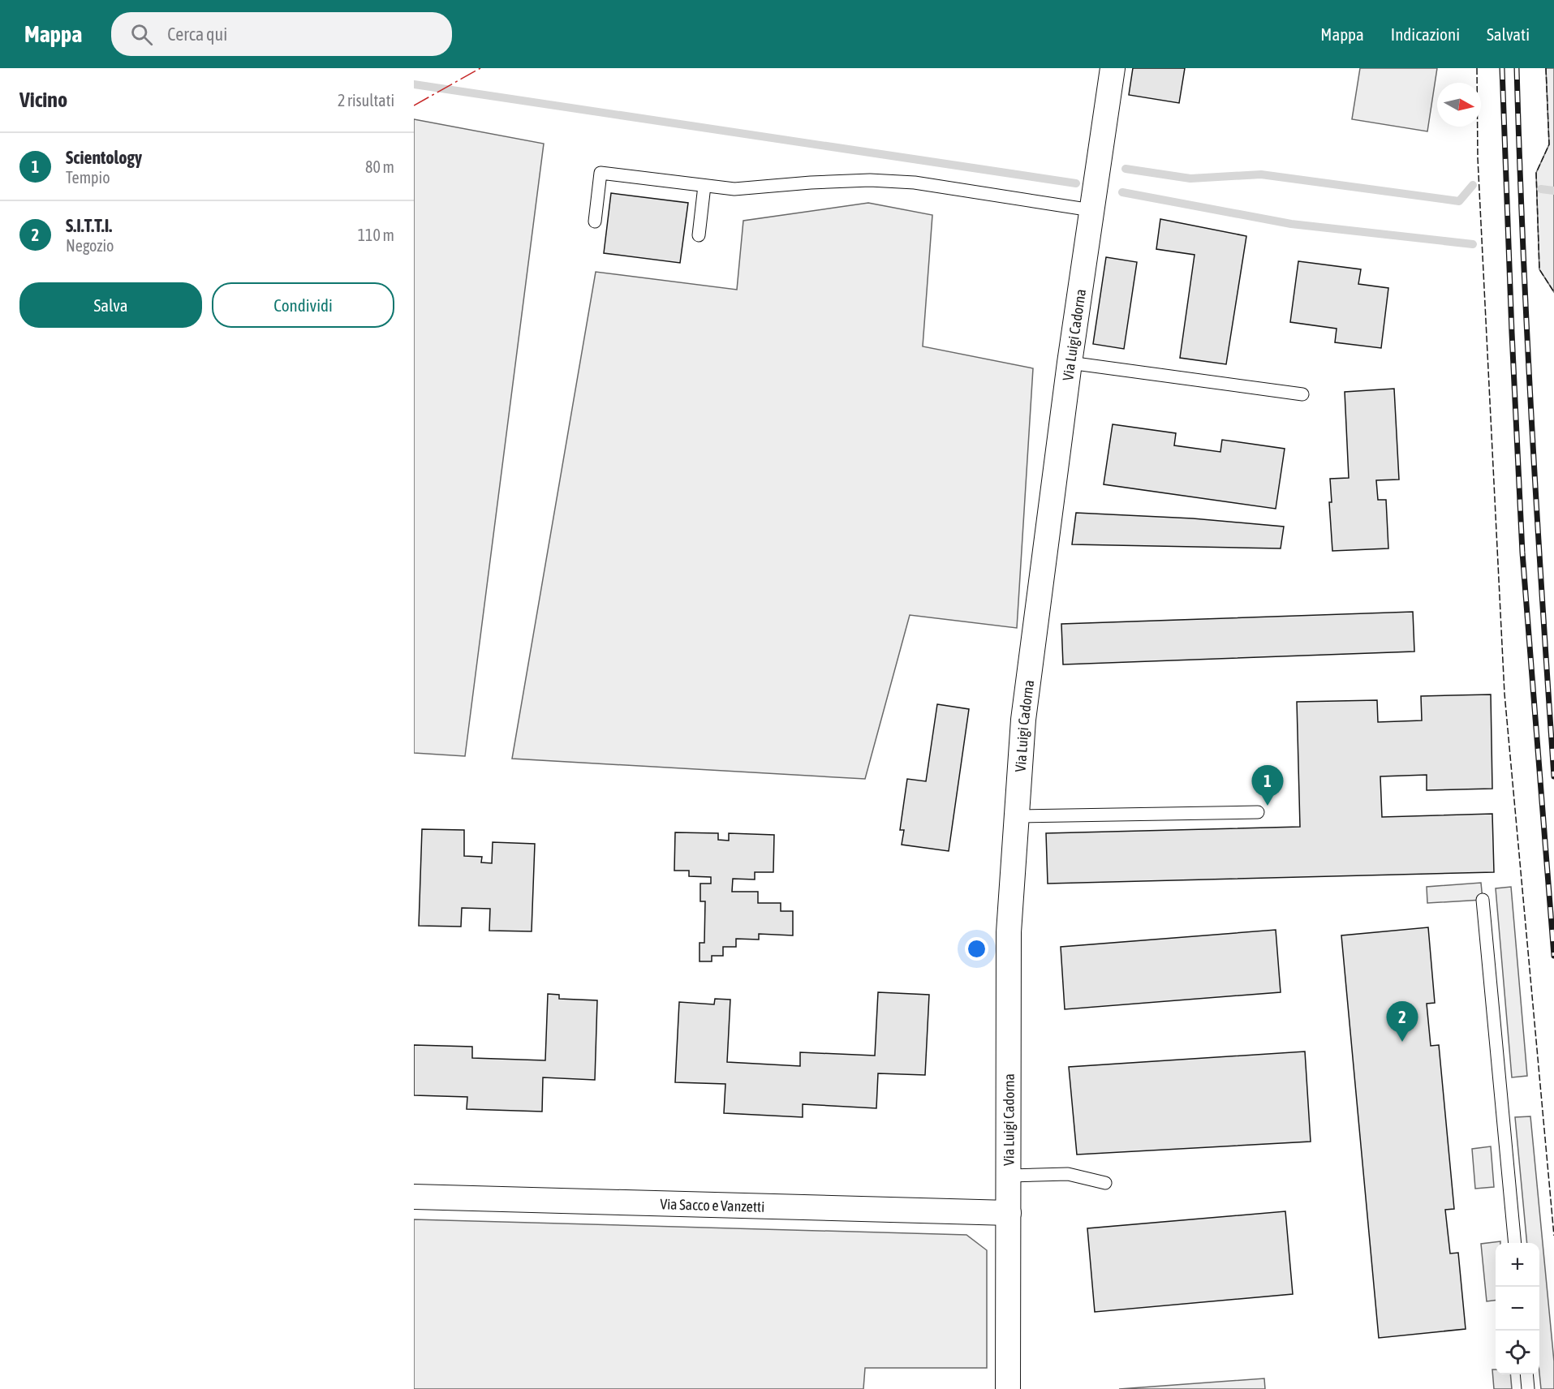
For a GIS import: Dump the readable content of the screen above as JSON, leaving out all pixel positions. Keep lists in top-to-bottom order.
{
  "streets": {
    "street": ["Via Luigi Cadorna", "Via Sacco e Vanzetti"]
  },
  "crossings": [
    ["Via Luigi Cadorna", "Via Sacco e Vanzetti"]
  ],
  "north": "right",
  "page": {
    "header": "Mappa",
    "search": "Cerca qui",
    "nav": ["Mappa", "Indicazioni", "Salvati"],
    "heading": ["Vicino", "2 risultati"],
    "list": [
      {
        "mark": "1",
        "name": "Scientology",
        "note": "Tempio",
        "value": "80 m"
      },
      {
        "mark": "2",
        "name": "S.I.T.T.I.",
        "note": "Negozio",
        "value": "110 m"
      }
    ],
    "buttons": ["Salva", "Condividi"],
    "pins": ["1", "2"],
    "map_buttons": ["+", "−"]
  }
}
